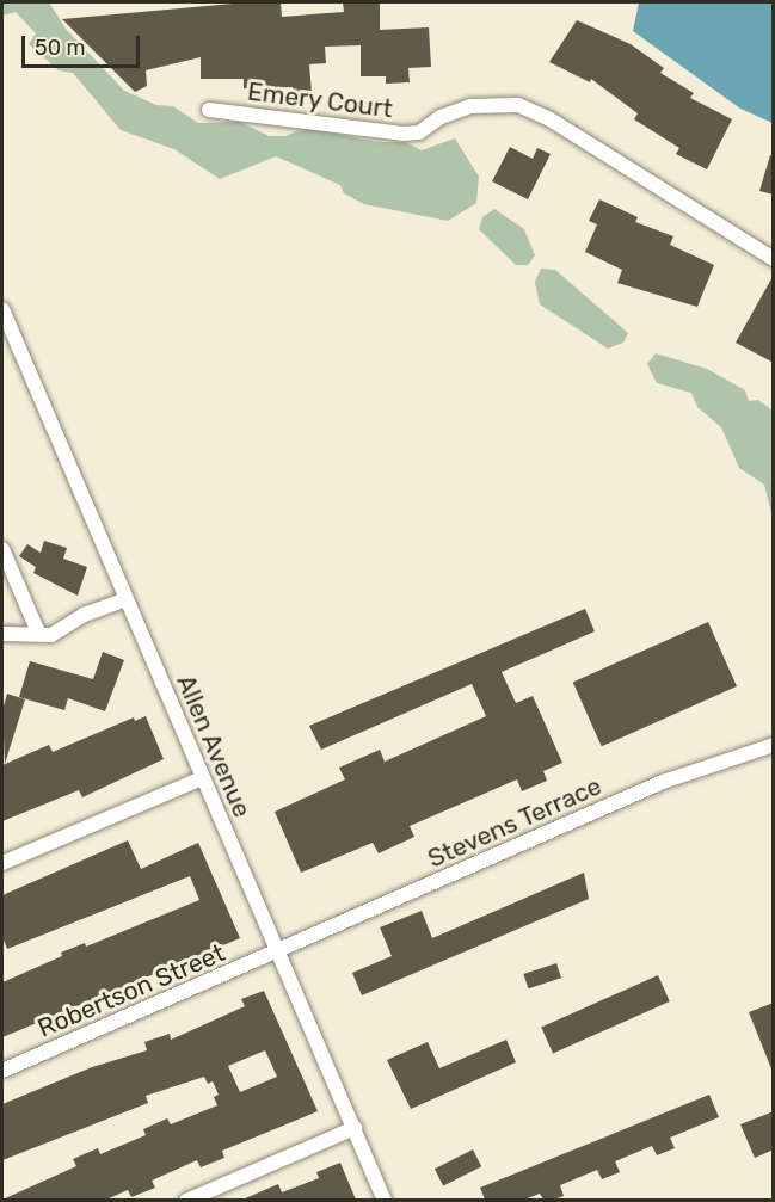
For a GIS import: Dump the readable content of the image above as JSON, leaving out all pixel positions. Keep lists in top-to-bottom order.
{
  "streets": {
    "street": [
      "Emery Court",
      "Allen Avenue",
      "Stevens Terrace",
      "Robertson Street"
    ]
  },
  "crossings": [
    ["Allen Avenue", "Stevens Terrace"],
    ["Allen Avenue", "Robertson Street"],
    ["Stevens Terrace", "Robertson Street"]
  ],
  "scale_bar": "50 m"
}
